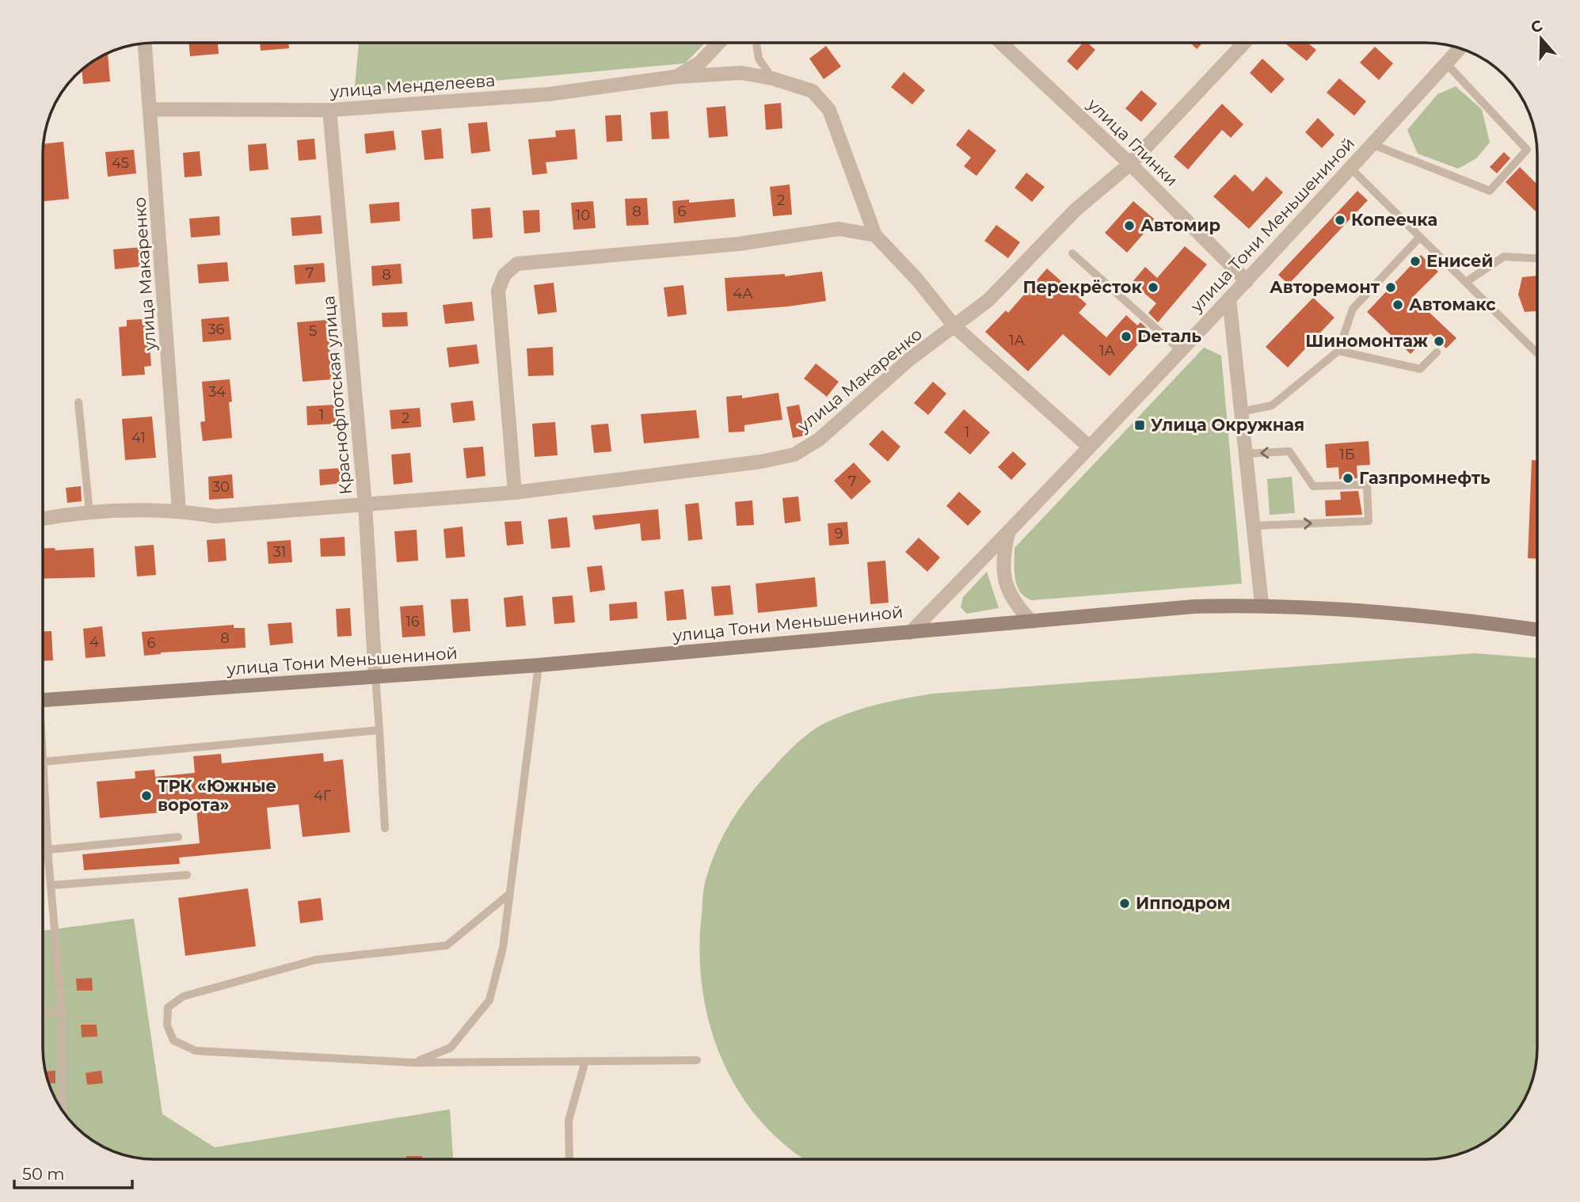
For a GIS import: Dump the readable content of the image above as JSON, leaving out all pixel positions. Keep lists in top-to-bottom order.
{
  "streets": {
    "main road": ["улица Тони Меньшениной"],
    "street": [
      "улица Менделеева",
      "улица Глинки",
      "улица Макаренко",
      "Краснофлотская улица"
    ]
  },
  "crossings": [
    ["улица Менделеева", "улица Макаренко"],
    ["улица Менделеева", "Краснофлотская улица"],
    ["улица Глинки", "улица Тони Меньшениной"],
    ["улица Глинки", "улица Макаренко"],
    ["улица Тони Меньшениной", "Краснофлотская улица"],
    ["улица Макаренко", "Краснофлотская улица"]
  ],
  "places": {
    "other": [
      "Копеечка",
      "Автомир",
      "Енисей",
      "Перекрёсток",
      "Авторемонт",
      "Автомакс",
      "Dеталь",
      "Шиномонтаж",
      "Газпромнефть",
      "ТРК «Южные ворота»",
      "Ипподром"
    ],
    "transit": ["Улица Окружная"]
  },
  "house_numbers": [
    "45",
    "2",
    "8",
    "6",
    "10",
    "7",
    "8",
    "4А",
    "36",
    "5",
    "1А",
    "1А",
    "34",
    "1",
    "2",
    "1",
    "41",
    "1Б",
    "7",
    "30",
    "9",
    "31",
    "16",
    "8",
    "4",
    "6",
    "4Г"
  ],
  "scale_bar": "50 m",
  "north": "top"
}
